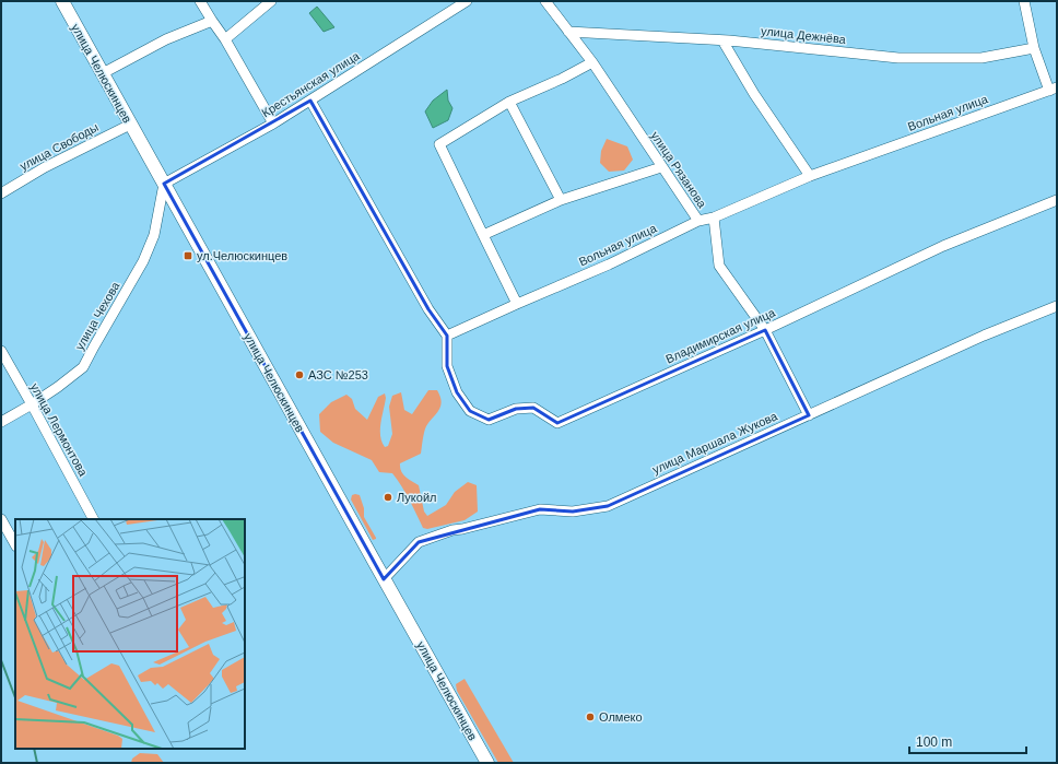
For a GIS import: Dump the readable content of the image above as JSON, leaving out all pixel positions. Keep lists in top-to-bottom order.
{
  "streets": {
    "main road": ["улица Челюскинцев"],
    "street": [
      "улица Дежнёва",
      "Крестьянская улица",
      "Вольная улица",
      "улица Свободы",
      "улица Рязанова",
      "улица Чехова",
      "Владимирская улица",
      "улица Лермонтова",
      "улица Маршала Жукова"
    ]
  },
  "crossings": [
    ["улица Дежнёва", "улица Рязанова"],
    ["улица Челюскинцев", "Крестьянская улица"],
    ["улица Челюскинцев", "улица Свободы"],
    ["улица Челюскинцев", "улица Чехова"],
    ["улица Челюскинцев", "улица Маршала Жукова"],
    ["Крестьянская улица", "улица Чехова"],
    ["Вольная улица", "улица Рязанова"],
    ["Вольная улица", "Владимирская улица"],
    ["улица Рязанова", "Владимирская улица"],
    ["улица Рязанова", "улица Маршала Жукова"],
    ["улица Чехова", "улица Лермонтова"]
  ],
  "places": {
    "transit": ["ул.Челюскинцев"],
    "other": ["АЗС №253", "Лукойл", "Олмеко"]
  },
  "scale_bar": "100 m"
}
